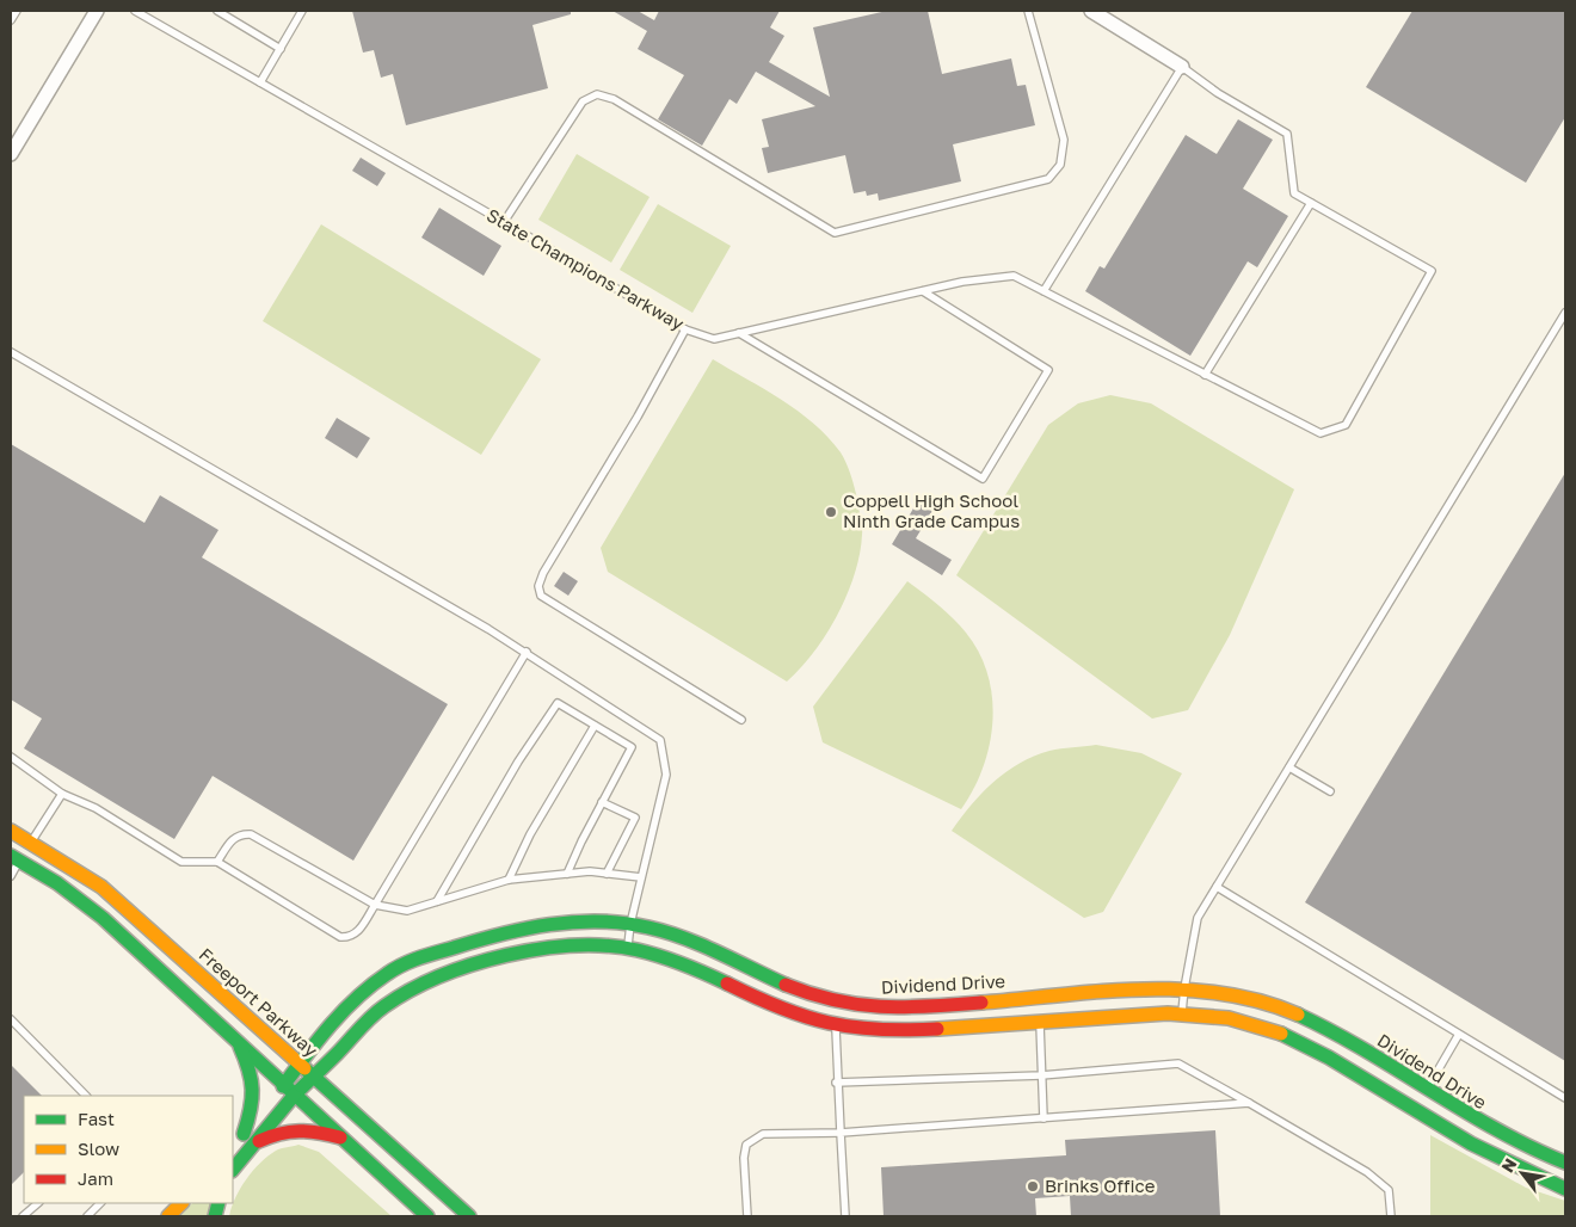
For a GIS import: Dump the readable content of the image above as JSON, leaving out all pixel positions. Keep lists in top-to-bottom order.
{
  "streets": {
    "main road": ["Dividend Drive", "Freeport Parkway"],
    "lane": ["State Champions Parkway"]
  },
  "crossings": [
    ["Dividend Drive", "Freeport Parkway"]
  ],
  "places": ["Coppell High School Ninth Grade Campus", "Brinks Office"],
  "legend": ["Fast", "Slow", "Jam"],
  "north": "top left"
}
